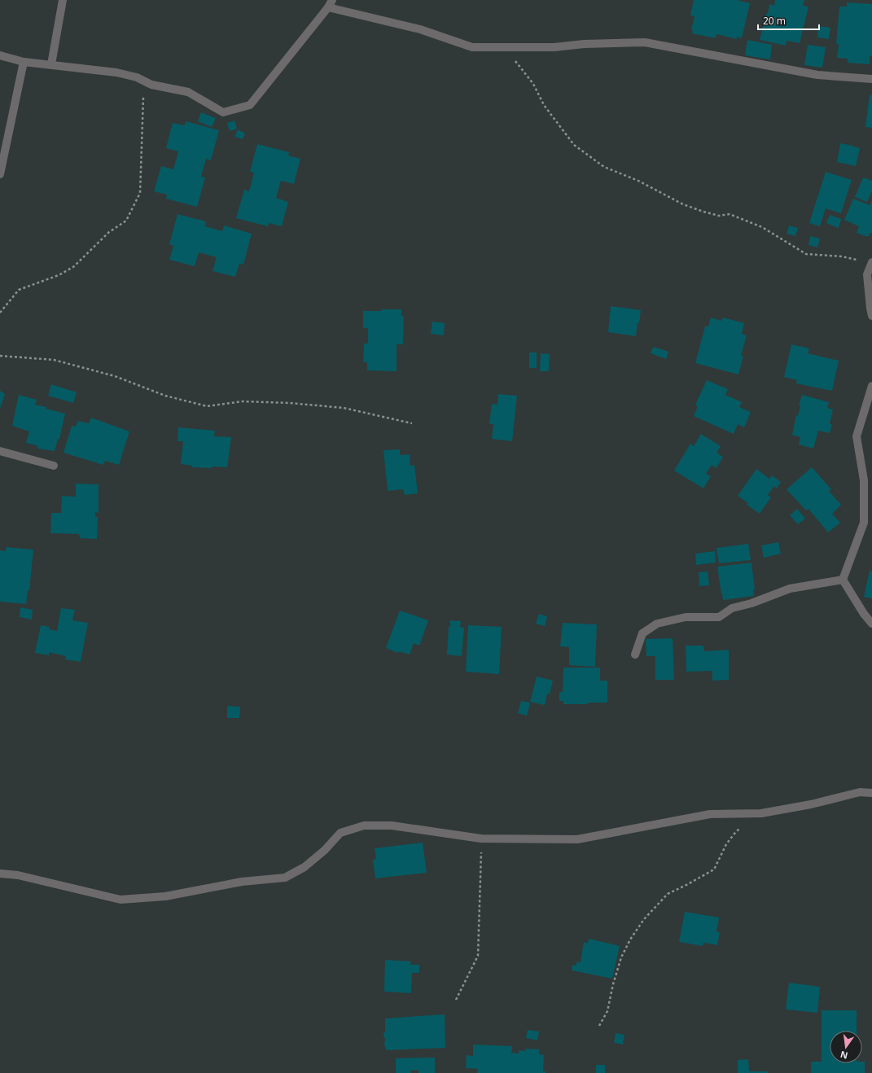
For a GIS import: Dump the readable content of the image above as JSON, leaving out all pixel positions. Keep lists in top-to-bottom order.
{
  "scale_bar": "20 m",
  "north": "bottom"
}
